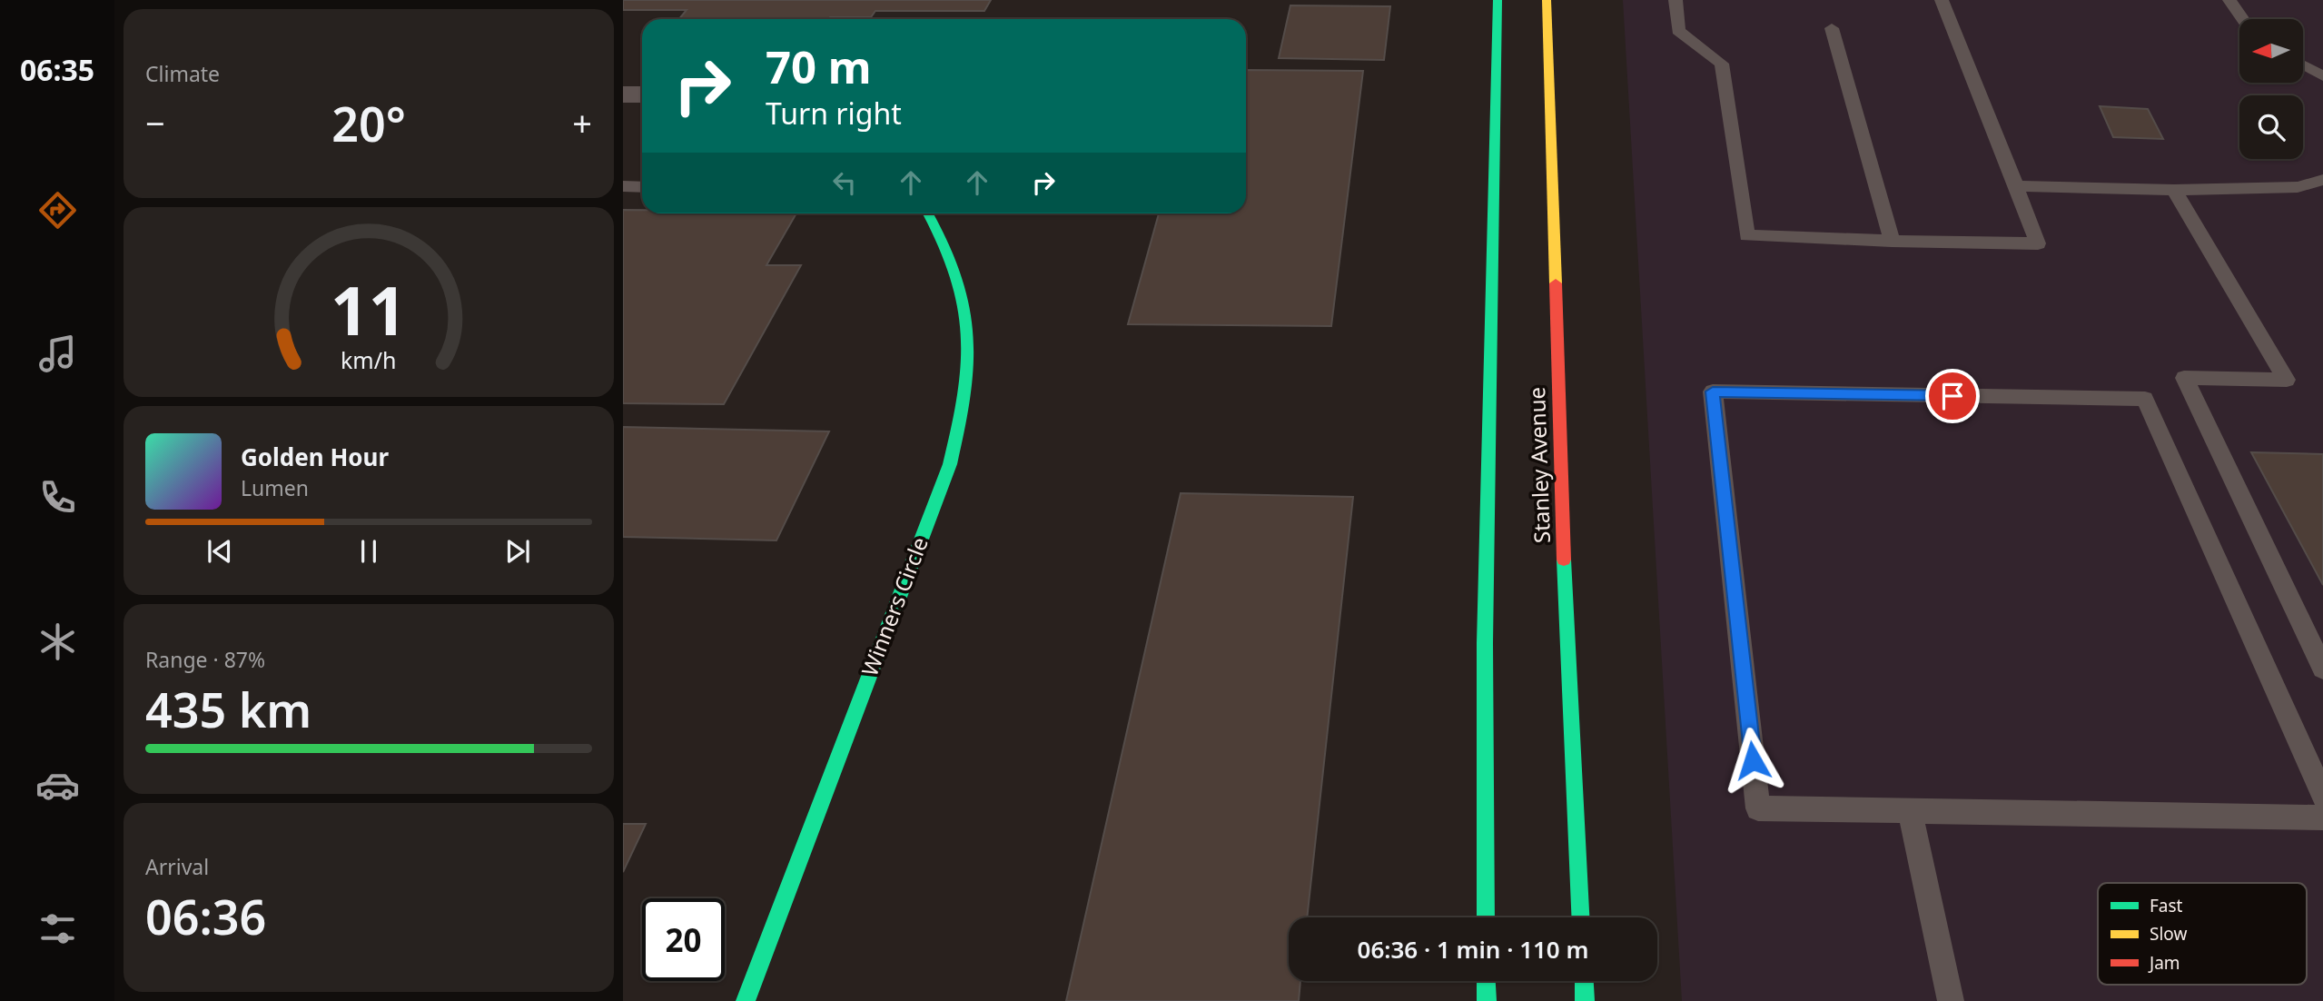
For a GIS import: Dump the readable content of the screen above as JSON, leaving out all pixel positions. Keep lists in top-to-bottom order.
{
  "streets": {
    "main road": ["Stanley Avenue", "Winners Circle"]
  },
  "legend": ["Fast", "Slow", "Jam"],
  "north": "left",
  "page": {
    "tabs": "06:35",
    "tile": [
      "Climate",
      ["Range · 87%", "435 km"],
      ["Arrival", "06:36"]
    ],
    "turn": ["70 m", "Turn right"],
    "heat": ["−", "20°", "+"],
    "song": ["Golden Hour", "Lumen"],
    "limit": "20",
    "trip": "06:36 · 1 min · 110 m",
    "gauge": ["11", "km/h"]
  }
}
